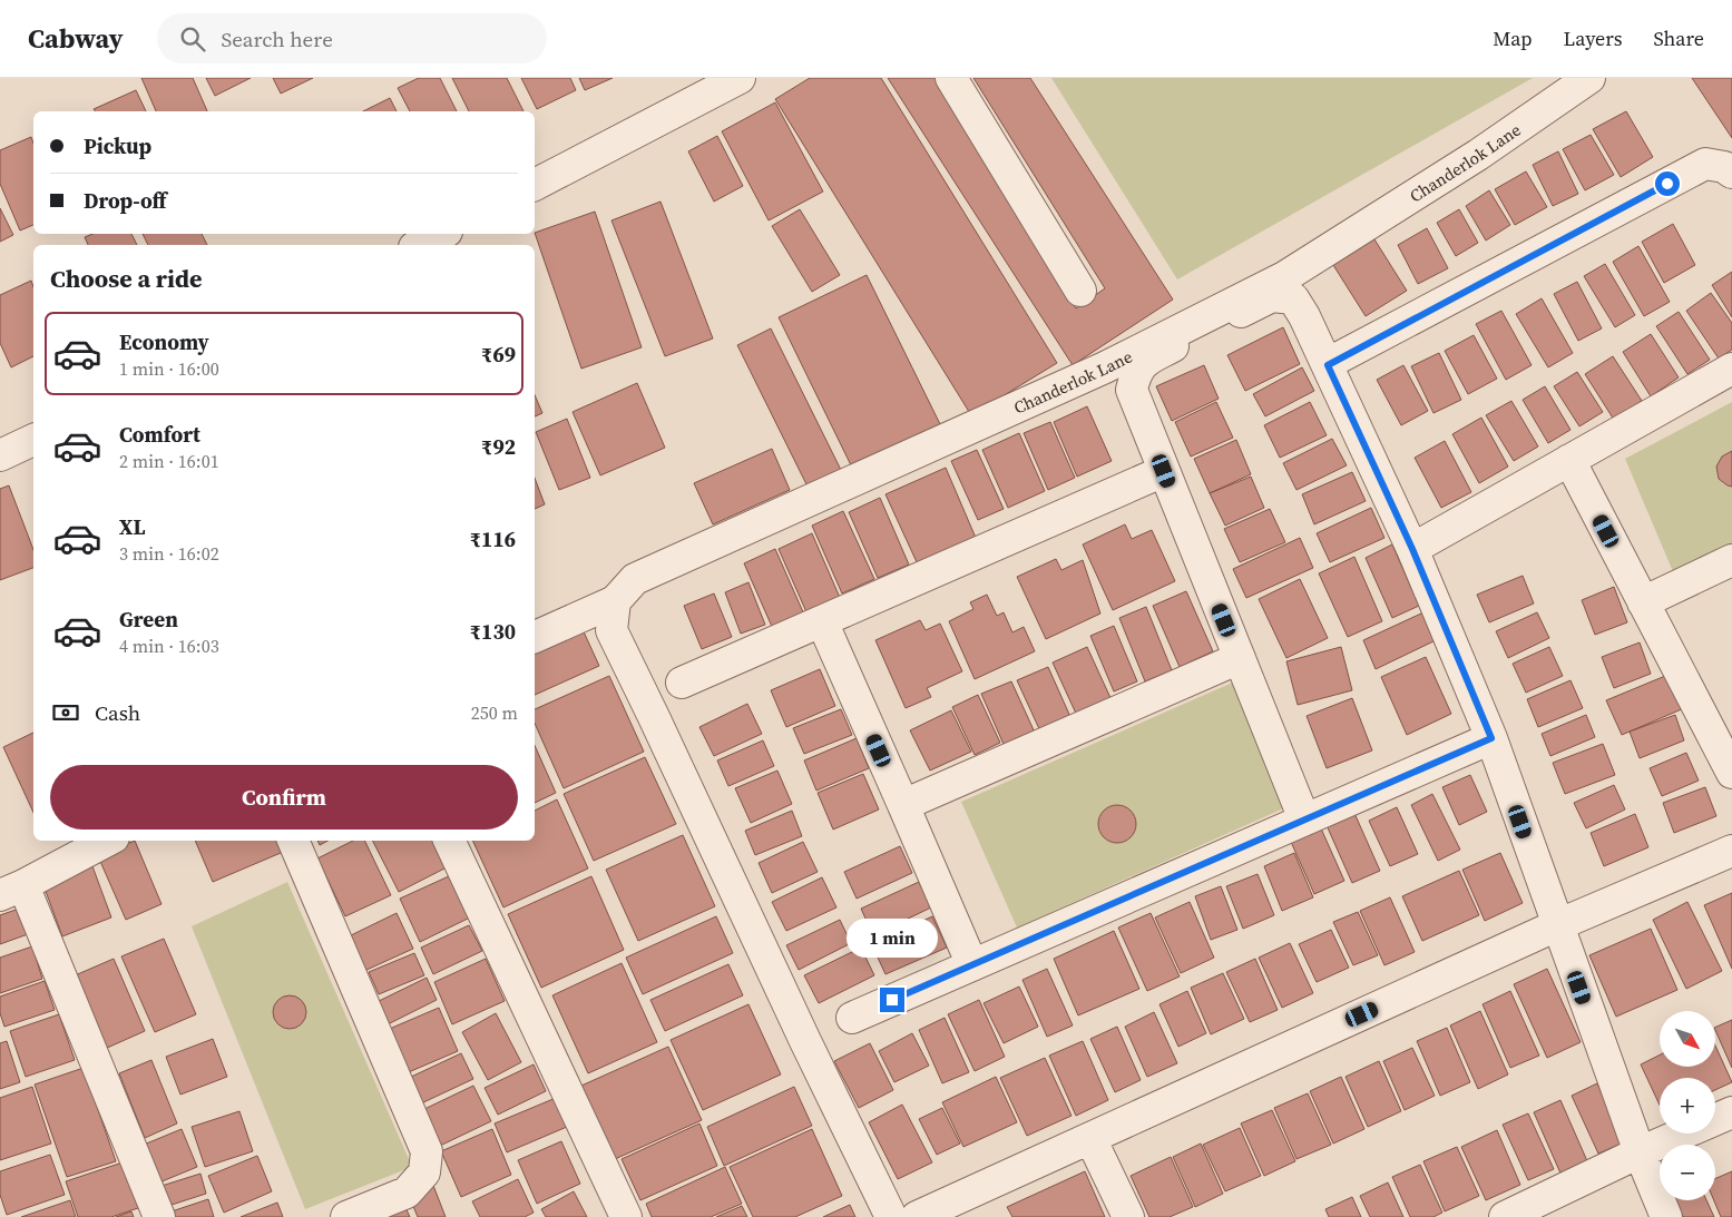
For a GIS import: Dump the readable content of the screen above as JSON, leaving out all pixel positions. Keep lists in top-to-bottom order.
{
  "streets": {
    "street": ["Chanderlok Lane"]
  },
  "north": "bottom right",
  "page": {
    "header": "Cabway",
    "search": "Search here",
    "nav": ["Map", "Layers", "Share"],
    "banner": ["Pickup", "Drop-off"],
    "heading": "Choose a ride",
    "list": [
      {
        "name": "Economy",
        "note": "1 min · 16:00",
        "value": "₹69"
      },
      {
        "name": "Comfort",
        "note": "2 min · 16:01",
        "value": "₹92"
      },
      {
        "name": "XL",
        "note": "3 min · 16:02",
        "value": "₹116"
      },
      {
        "name": "Green",
        "note": "4 min · 16:03",
        "value": "₹130"
      }
    ],
    "pay": ["Cash", "250 m"],
    "buttons": "Confirm",
    "bubble": "1 min",
    "map_buttons": ["+", "−"]
  }
}
